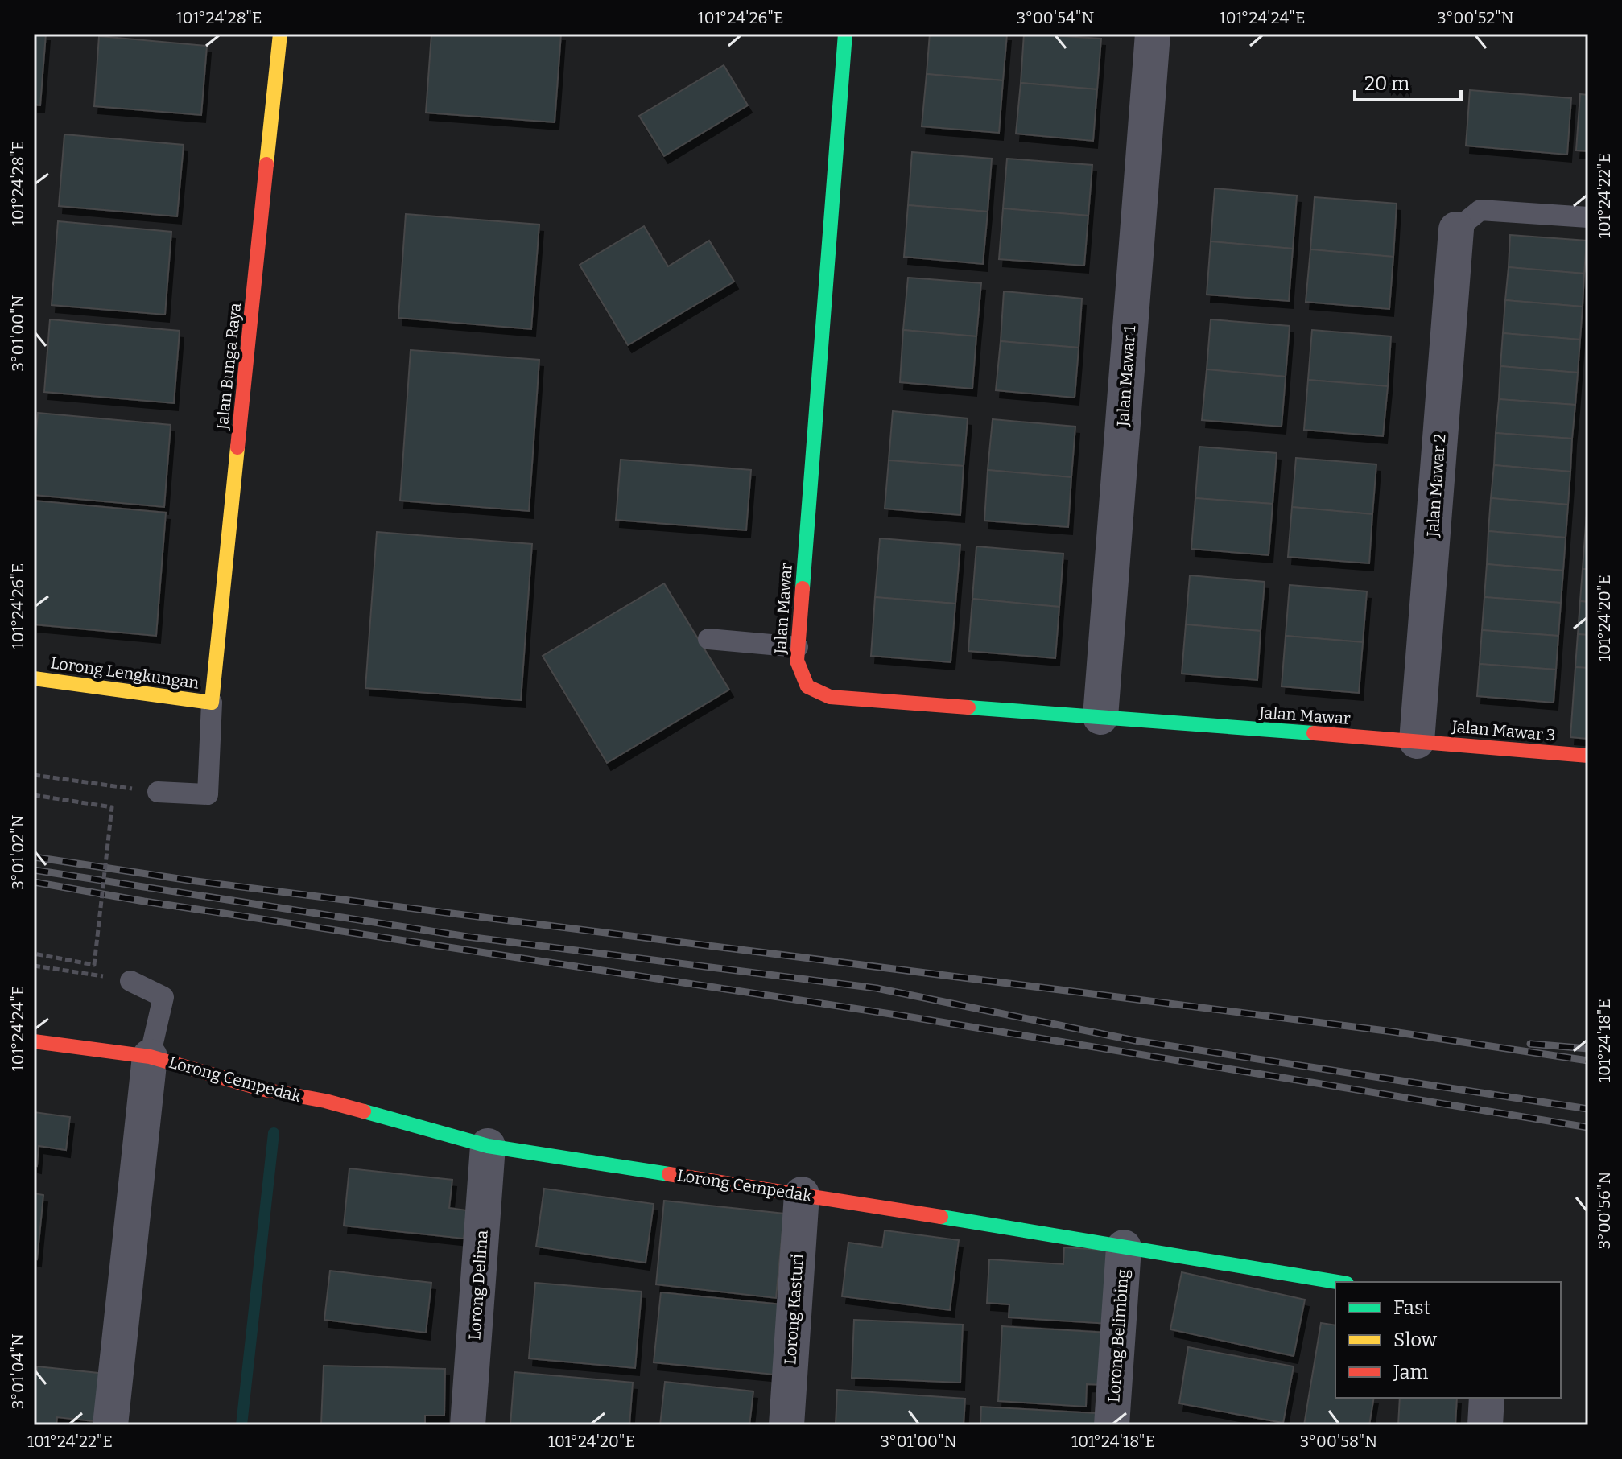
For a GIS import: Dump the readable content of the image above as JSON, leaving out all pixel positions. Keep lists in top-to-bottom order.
{
  "streets": {
    "street": [
      "Jalan Bunga Raya",
      "Jalan Mawar 1",
      "Jalan Mawar 2",
      "Jalan Mawar",
      "Lorong Lengkungan",
      "Jalan Mawar 3",
      "Lorong Cempedak",
      "Lorong Delima",
      "Lorong Kasturi",
      "Lorong Belimbing"
    ]
  },
  "crossings": [
    ["Jalan Bunga Raya", "Lorong Lengkungan"],
    ["Jalan Mawar 1", "Jalan Mawar"],
    ["Jalan Mawar 2", "Jalan Mawar"],
    ["Jalan Mawar 2", "Jalan Mawar 3"],
    ["Jalan Mawar", "Jalan Mawar 3"],
    ["Lorong Cempedak", "Lorong Delima"],
    ["Lorong Cempedak", "Lorong Kasturi"],
    ["Lorong Cempedak", "Lorong Belimbing"]
  ],
  "legend": ["Fast", "Slow", "Jam"],
  "scale_bar": "20 m",
  "coordinates": [
    "101°24'28\"E",
    "101°24'26\"E",
    "3°00'54\"N",
    "101°24'24\"E",
    "3°00'52\"N",
    "101°24'22\"E",
    "3°01'00\"N",
    "101°24'20\"E",
    "3°01'02\"N",
    "101°24'18\"E",
    "3°00'56\"N",
    "3°01'04\"N",
    "3°00'58\"N"
  ]
}
